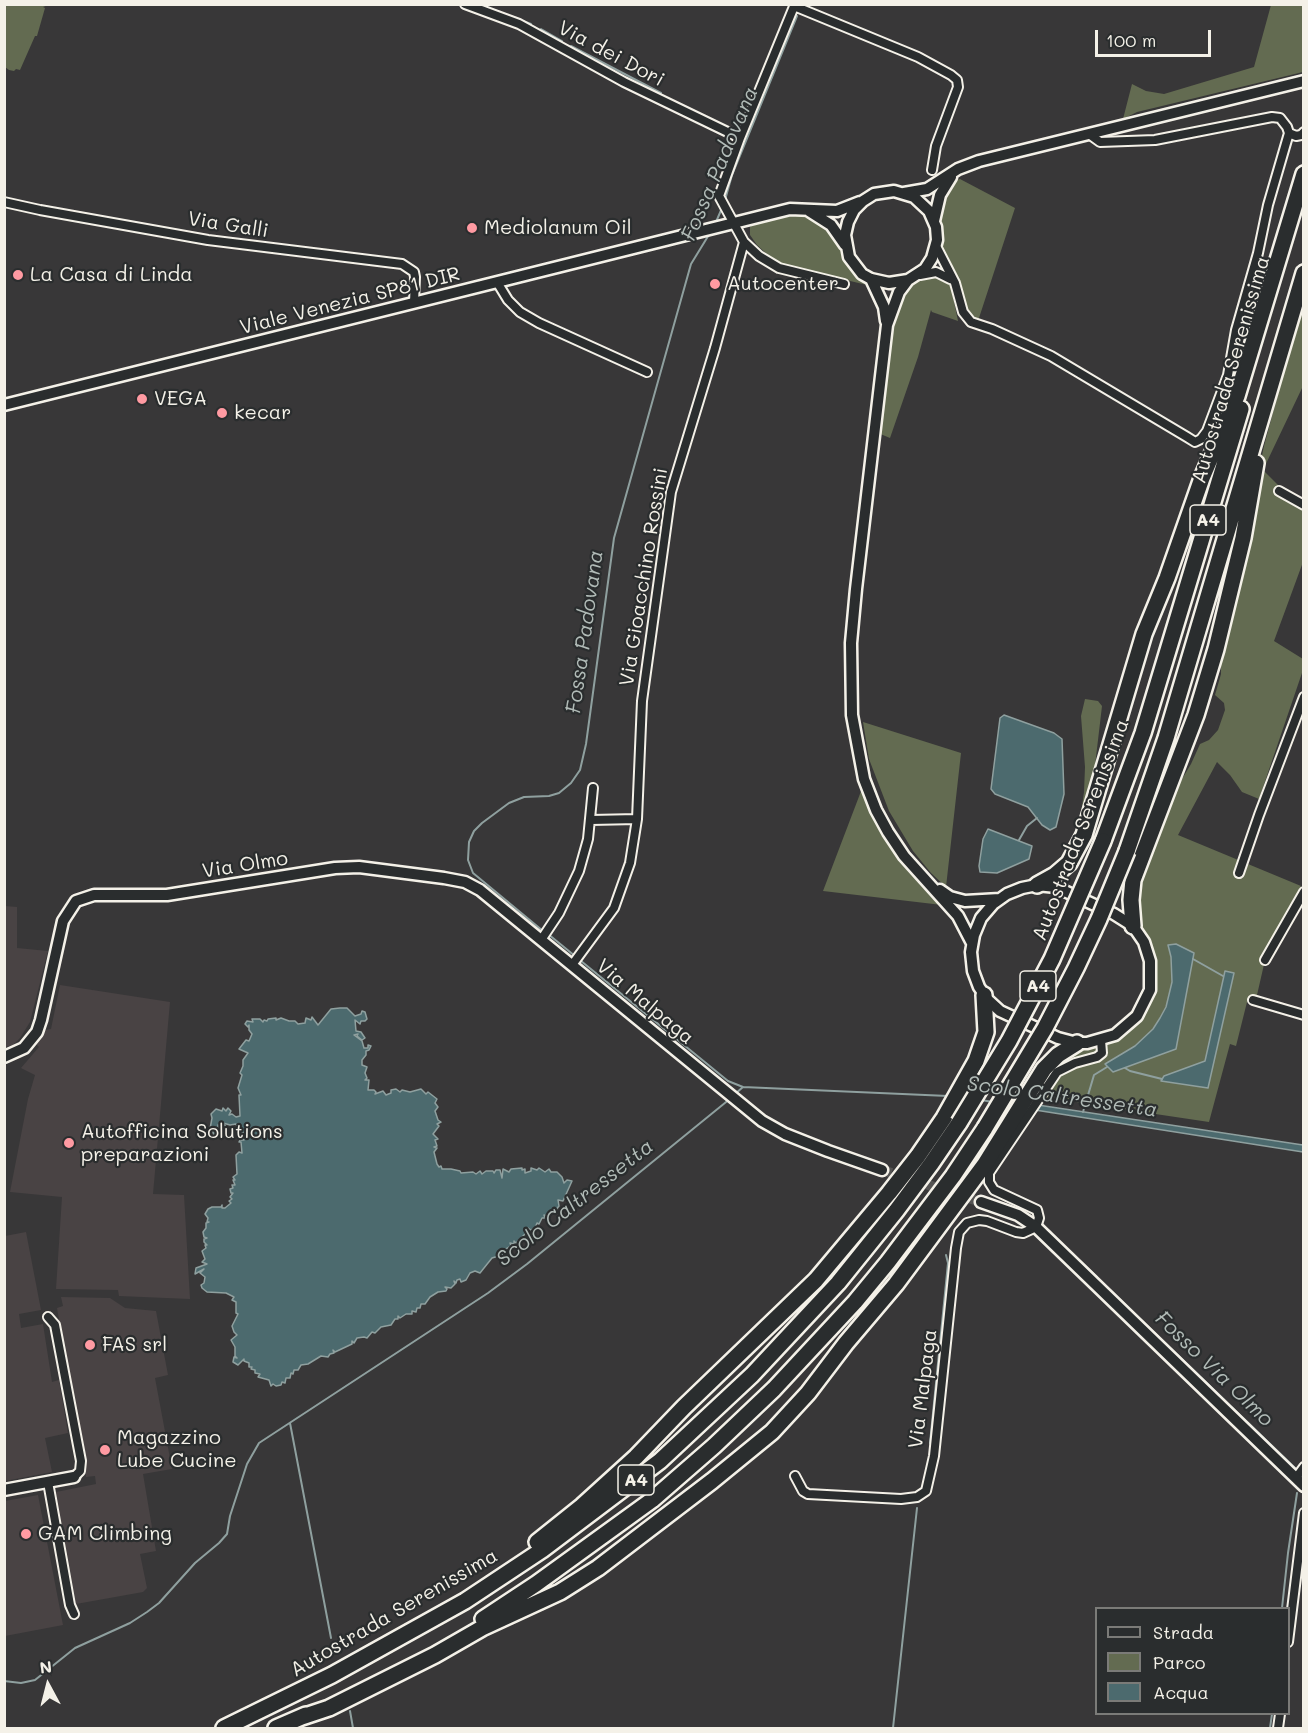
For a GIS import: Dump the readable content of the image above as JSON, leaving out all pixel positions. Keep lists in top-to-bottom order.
{
  "streets": {
    "highway": ["Autostrada Serenissima", "A4"],
    "main road": ["Viale Venezia SP81 DIR", "Via Olmo", "Via Malpaga"],
    "street": ["Via dei Dori", "Via Galli", "Via Gioacchino Rossini"]
  },
  "crossings": [
    ["Via Galli", "Viale Venezia SP81 DIR"],
    ["Via Gioacchino Rossini", "Via Olmo"],
    ["Via Gioacchino Rossini", "Via Malpaga"],
    ["Via Olmo", "Via Malpaga"]
  ],
  "water": ["Fossa Padovana", "Scolo Caltressetta", "Fosso Via Olmo"],
  "places": [
    "Mediolanum Oil",
    "La Casa di Linda",
    "Autocenter",
    "VEGA",
    "kecar",
    "Autofficina Solutions preparazioni",
    "FAS srl",
    "Magazzino Lube Cucine",
    "GAM Climbing"
  ],
  "legend": ["Strada", "Parco", "Acqua"],
  "scale_bar": "100 m",
  "north": "top"
}
